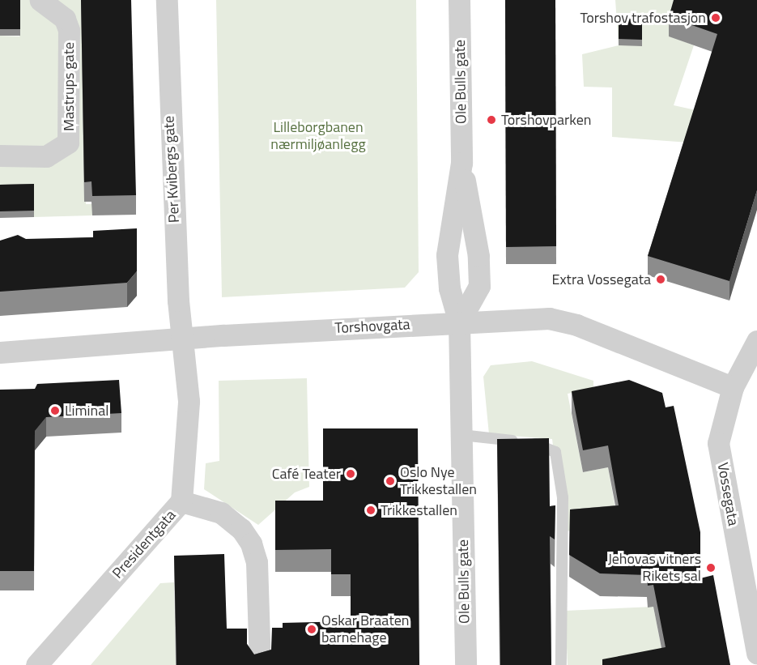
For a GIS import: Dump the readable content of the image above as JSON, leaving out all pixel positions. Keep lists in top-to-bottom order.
{
  "streets": {
    "street": [
      "Ole Bulls gate",
      "Mastrups gate",
      "Per Kvibergs gate",
      "Torshovgata",
      "Vossegata",
      "Presidentgata"
    ]
  },
  "crossings": [
    ["Ole Bulls gate", "Torshovgata"],
    ["Per Kvibergs gate", "Torshovgata"],
    ["Per Kvibergs gate", "Presidentgata"],
    ["Torshovgata", "Vossegata"],
    ["Torshovgata", "Presidentgata"]
  ],
  "parks": ["Lilleborgbanen nærmiljøanlegg"],
  "places": [
    "Torshov trafostasjon",
    "Torshovparken",
    "Extra Vossegata",
    "Liminal",
    "Café Teater",
    "Oslo Nye Trikkestallen",
    "Trikkestallen",
    "Jehovas vitners Rikets sal",
    "Oskar Braaten barnehage"
  ]
}
